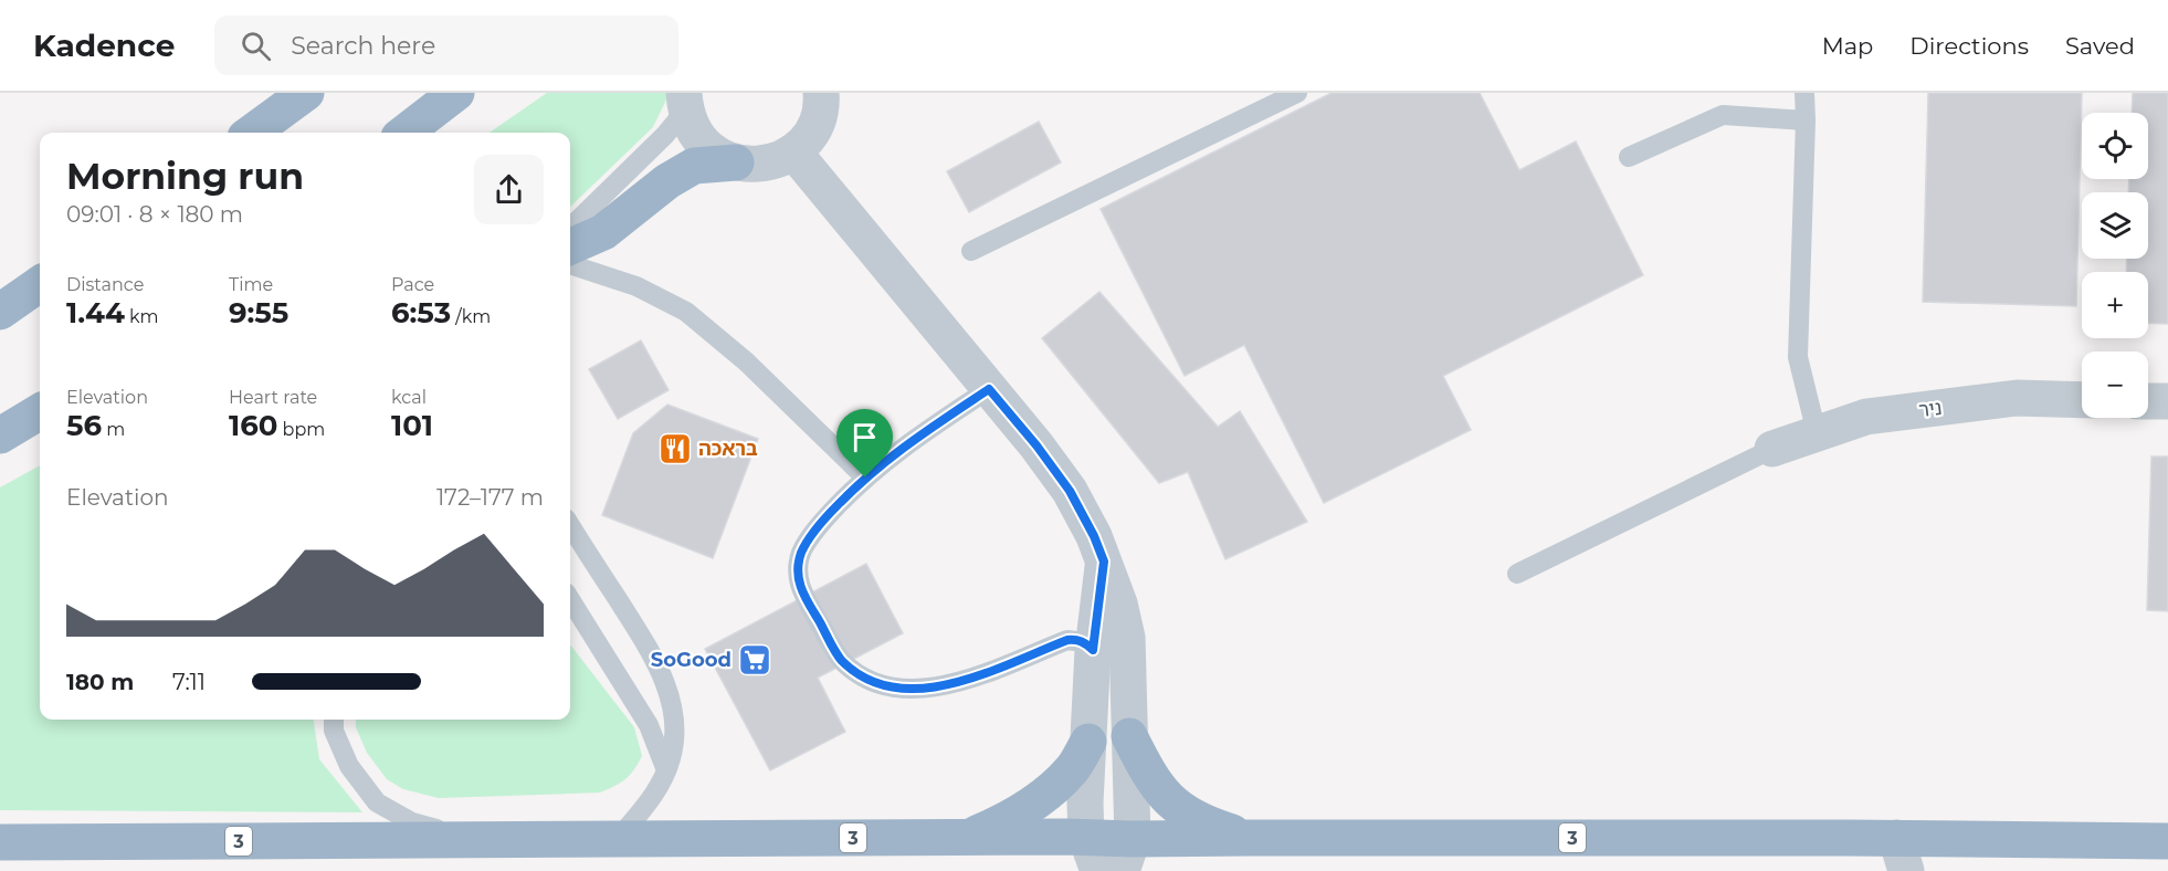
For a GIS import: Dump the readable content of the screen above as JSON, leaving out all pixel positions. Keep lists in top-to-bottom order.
{
  "streets": {
    "highway": ["3"],
    "street": ["ניר"]
  },
  "places": {
    "restaurant": ["בראכה"],
    "supermarket": ["SoGood"]
  },
  "page": {
    "header": "Kadence",
    "search": "Search here",
    "nav": ["Map", "Directions", "Saved"],
    "map_buttons": ["+", "−"],
    "heading": ["Morning run", "09:01 · 8 × 180 m"],
    "stats": [
      ["Distance", "1.44 km"],
      ["Time", "9:55"],
      ["Pace", "6:53 /km"],
      ["Elevation", "56 m"],
      ["Heart rate", "160 bpm"],
      ["kcal", "101"]
    ],
    "chart": ["Elevation", "172–177 m"],
    "list": [
      {
        "name": "180 m",
        "note": "7:11"
      }
    ]
  }
}
